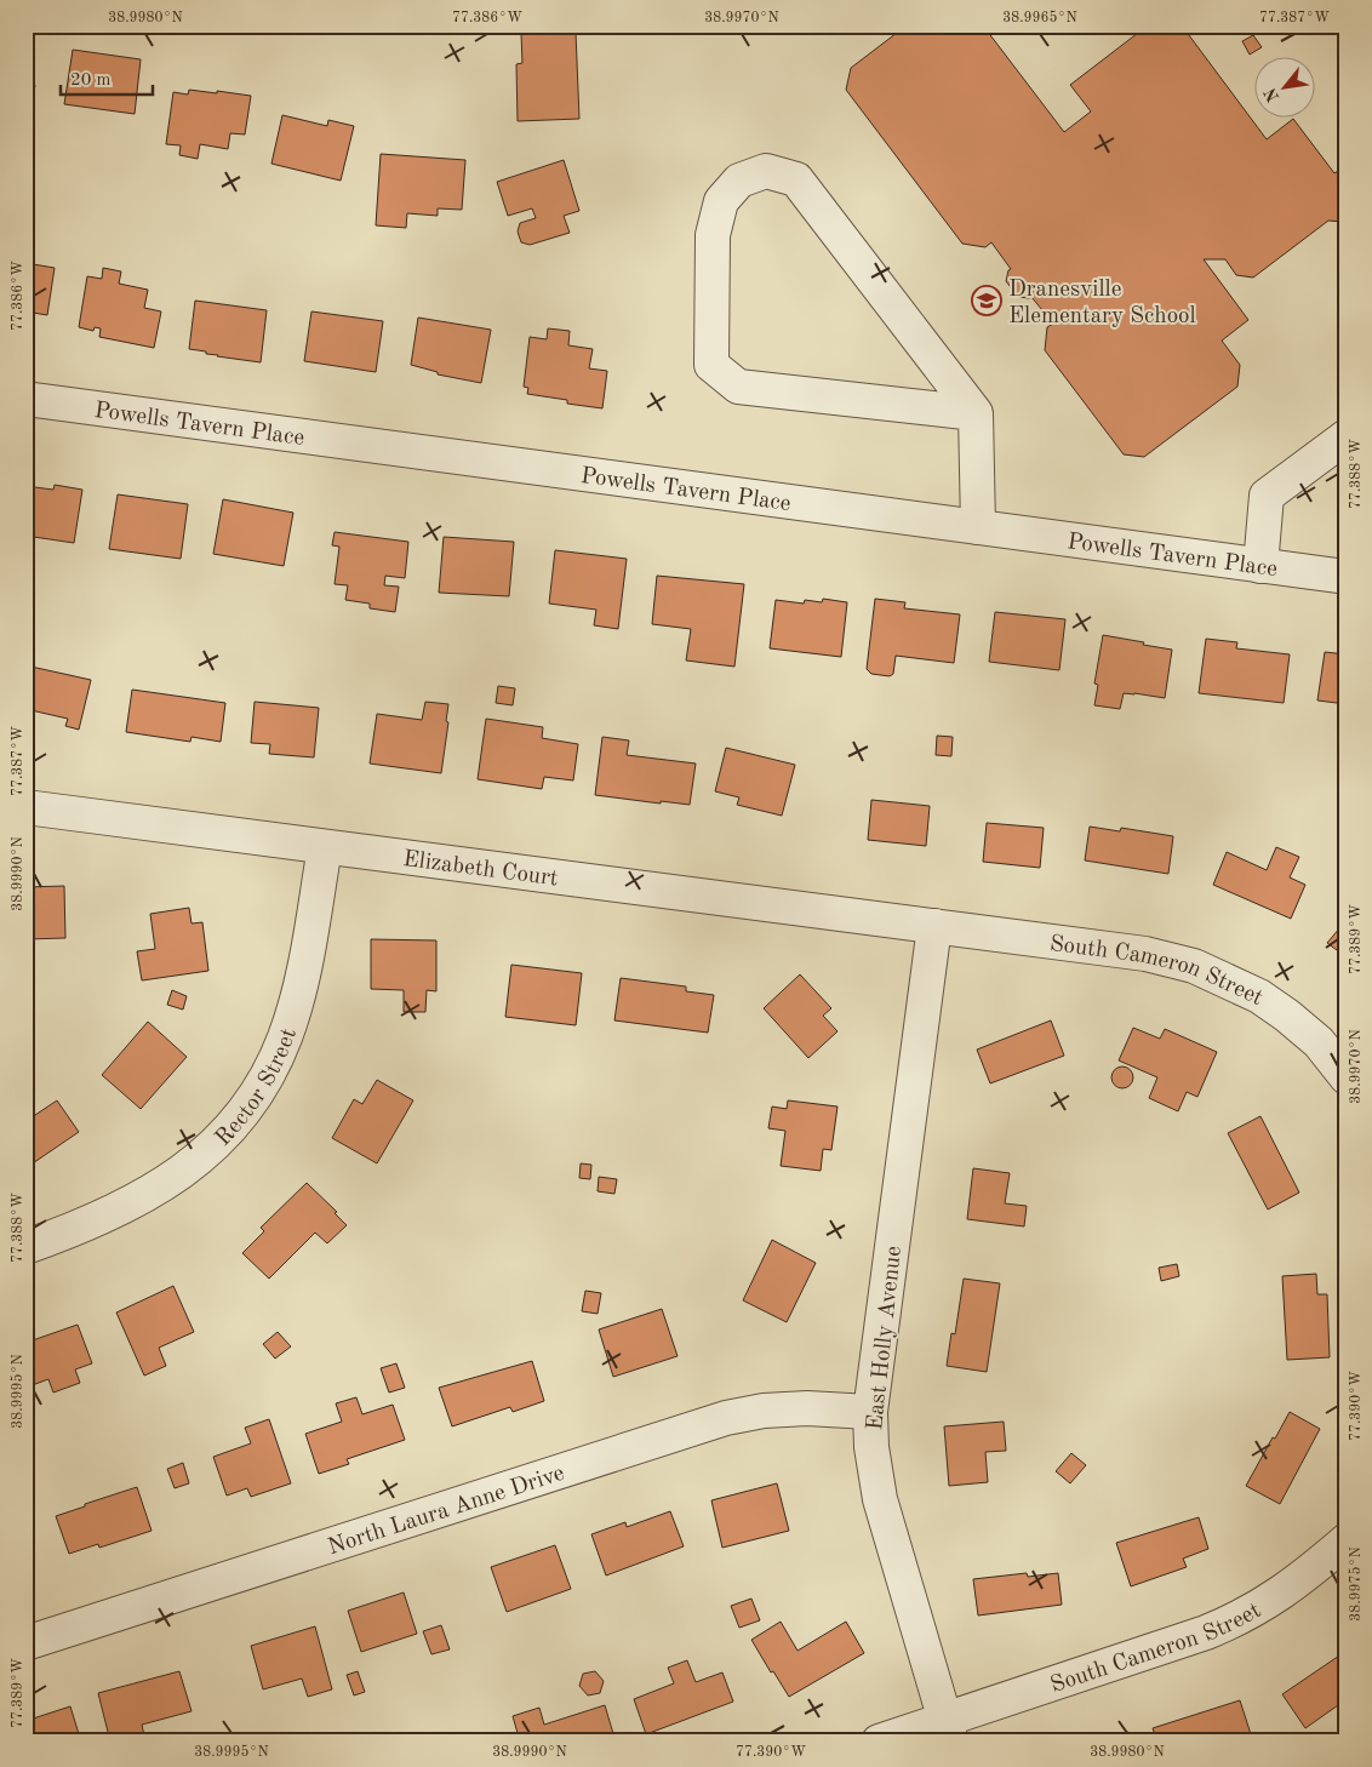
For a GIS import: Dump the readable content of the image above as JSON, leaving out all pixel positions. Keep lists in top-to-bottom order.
{
  "streets": {
    "street": [
      "Powells Tavern Place",
      "Elizabeth Court",
      "South Cameron Street",
      "Rector Street",
      "East Holly Avenue",
      "North Laura Anne Drive"
    ]
  },
  "crossings": [
    ["Elizabeth Court", "South Cameron Street"],
    ["Elizabeth Court", "Rector Street"],
    ["Elizabeth Court", "East Holly Avenue"],
    ["South Cameron Street", "East Holly Avenue"],
    ["East Holly Avenue", "North Laura Anne Drive"]
  ],
  "places": {
    "school or university": ["Dranesville Elementary School"]
  },
  "scale_bar": "20 m",
  "north": "bottom left",
  "coordinates": [
    "38.9980°N",
    "77.386°W",
    "38.9970°N",
    "38.9965°N",
    "77.387°W",
    "77.388°W",
    "38.9990°N",
    "77.389°W",
    "38.9995°N",
    "77.390°W",
    "38.9975°N"
  ]
}
